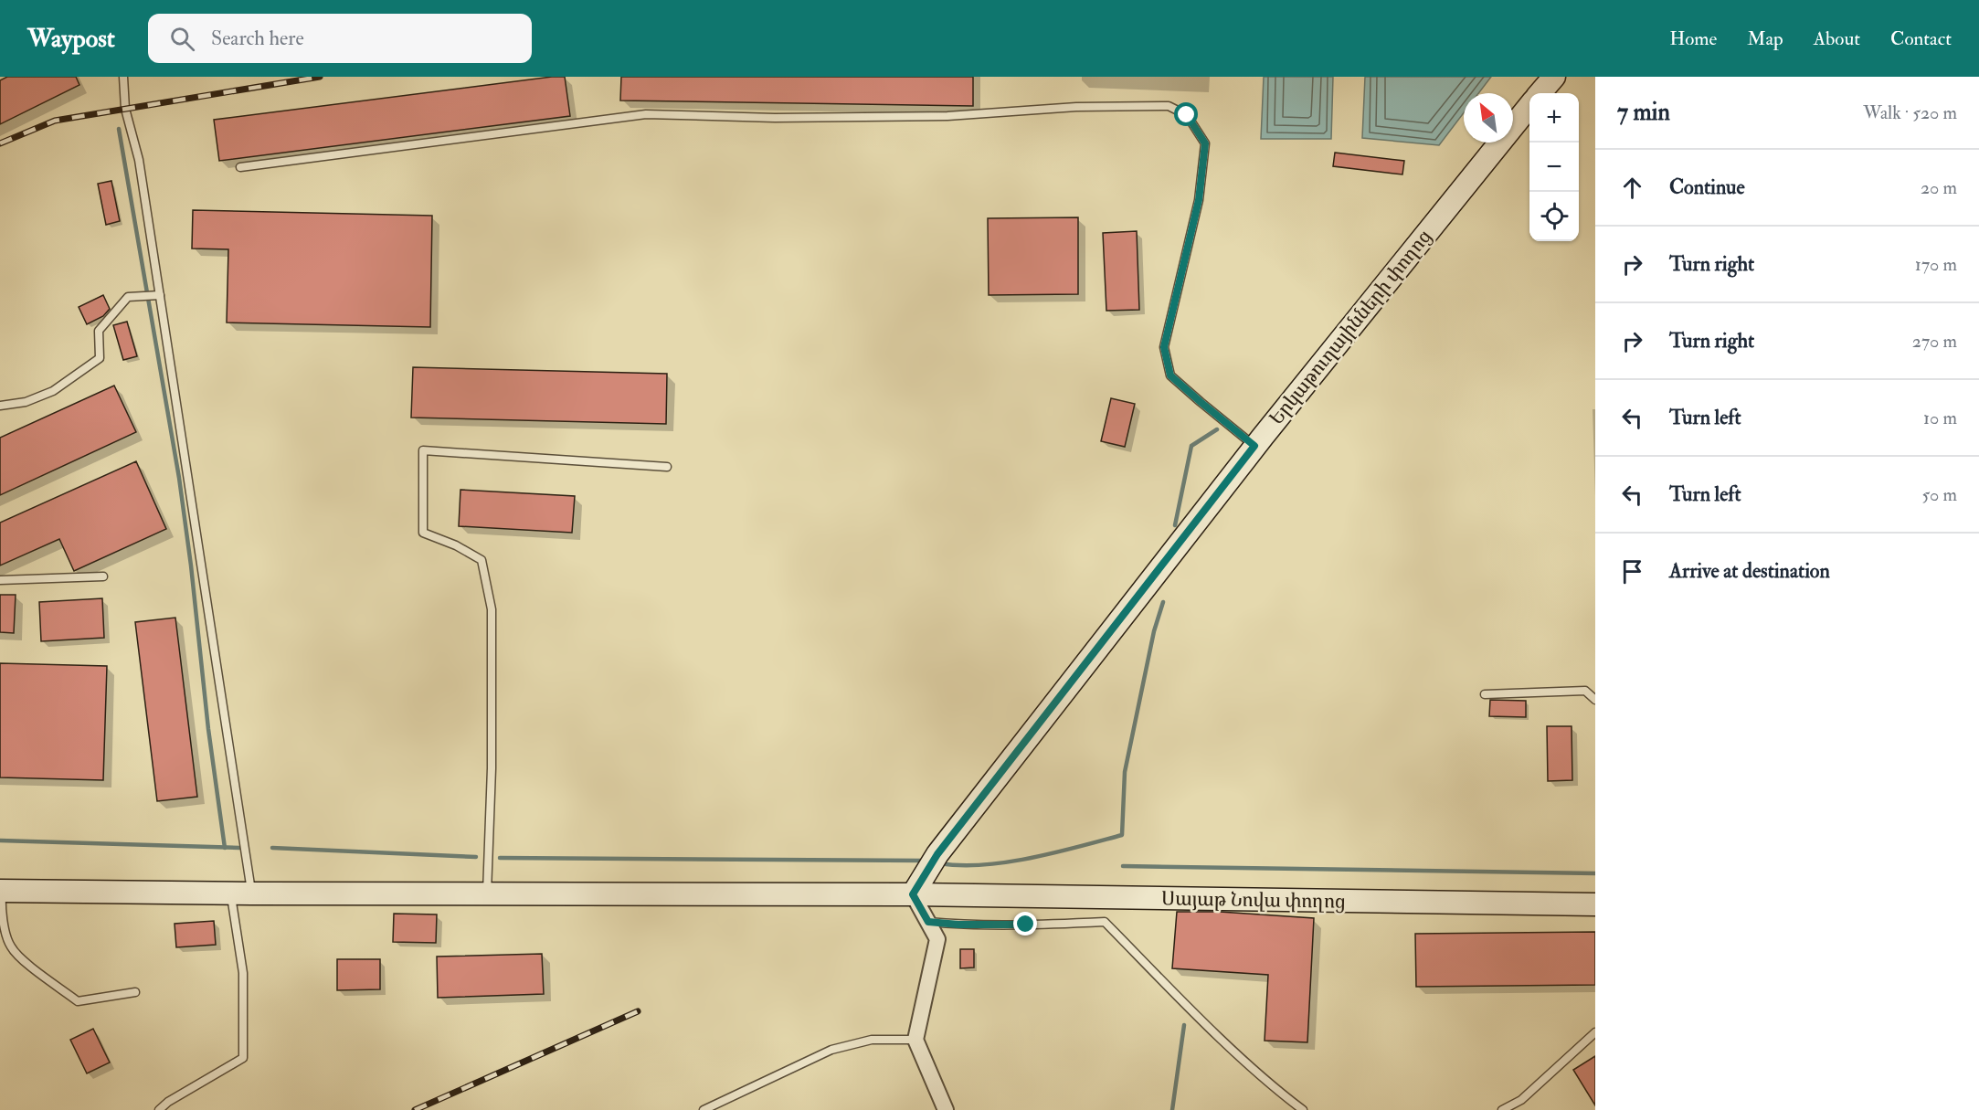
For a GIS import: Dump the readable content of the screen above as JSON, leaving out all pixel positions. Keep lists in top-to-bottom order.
{
  "streets": {
    "main road": ["Երկաթուղայինների փողոց", "Սայաթ Նովա փողոց"]
  },
  "crossings": [
    ["Երկաթուղայինների փողոց", "Սայաթ Նովա փողոց"]
  ],
  "north": "top left",
  "page": {
    "header": "Waypost",
    "search": "Search here",
    "nav": [
      "Home",
      "Map",
      "About",
      "Contact"
    ],
    "heading": ["7 min", "Walk · 520 m"],
    "map_buttons": ["+", "−"],
    "list": [
      ["Continue", "20 m"],
      ["Turn right", "170 m"],
      ["Turn right", "270 m"],
      ["Turn left", "10 m"],
      ["Turn left", "50 m"],
      "Arrive at destination"
    ]
  }
}
